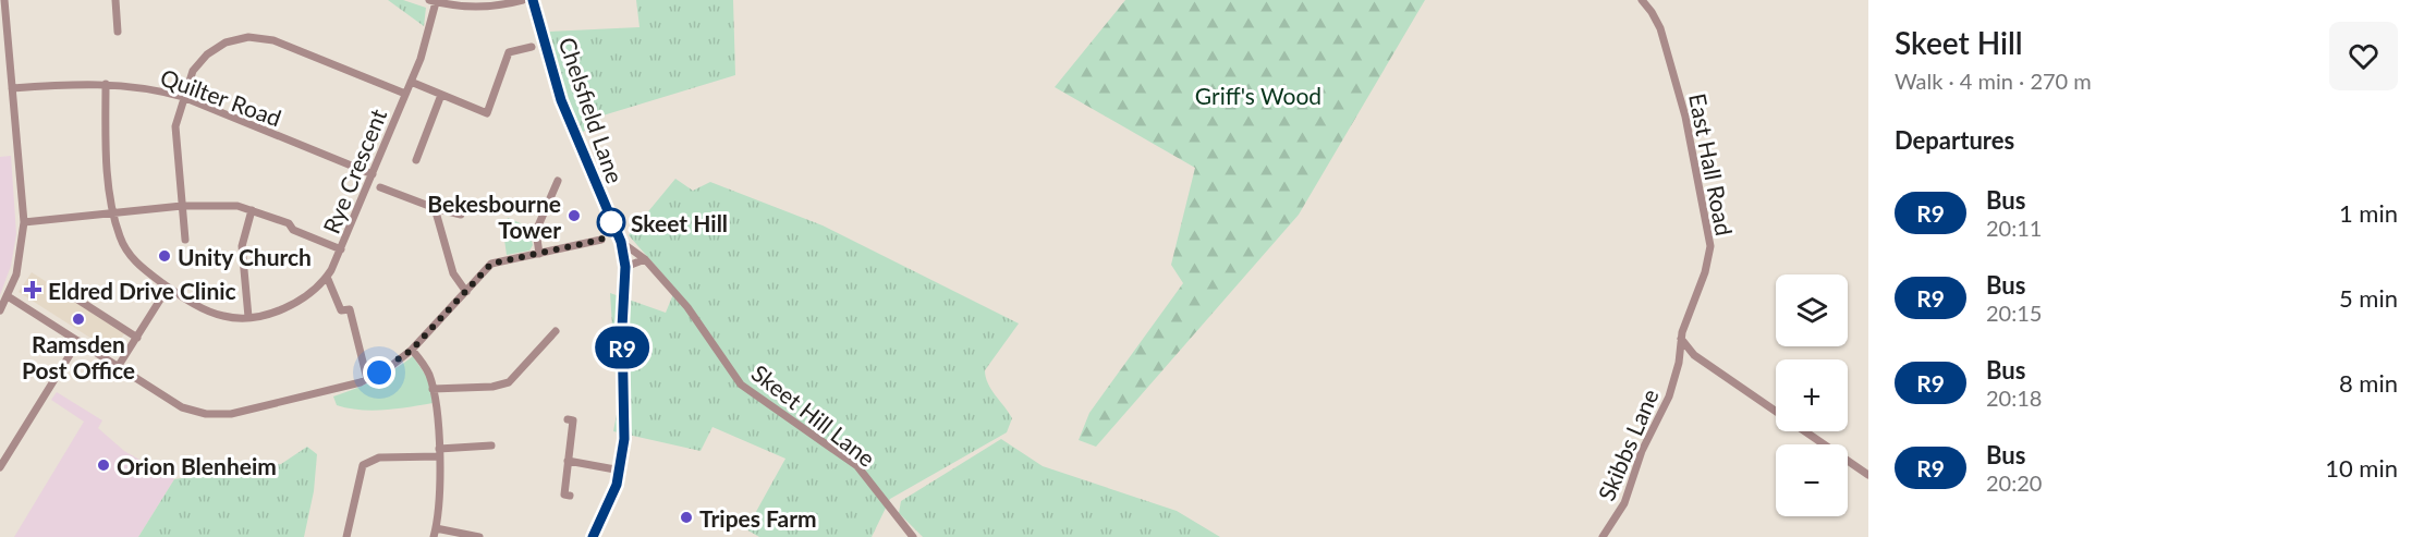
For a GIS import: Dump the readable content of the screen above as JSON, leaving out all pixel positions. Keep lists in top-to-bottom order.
{
  "streets": {
    "street": [
      "Quilter Road",
      "Chelsfield Lane",
      "East Hall Road",
      "Rye Crescent",
      "Skeet Hill Lane",
      "Skibbs Lane"
    ]
  },
  "crossings": [
    ["Quilter Road", "Rye Crescent"],
    ["Chelsfield Lane", "Skeet Hill Lane"],
    ["East Hall Road", "Skibbs Lane"]
  ],
  "parks": ["Griff's Wood"],
  "places": {
    "other": [
      "Bekesbourne Tower",
      "Skeet Hill",
      "Unity Church",
      "Ramsden Post Office",
      "Orion Blenheim",
      "Tripes Farm"
    ],
    "health": ["Eldred Drive Clinic"]
  },
  "lines": ["bus line R9"],
  "page": {
    "on_map": "R9",
    "heading": [
      ["Skeet Hill", "Walk · 4 min · 270 m"],
      "Departures"
    ],
    "list": [
      {
        "mark": "R9",
        "name": "Bus",
        "note": "20:11",
        "value": "1 min"
      },
      {
        "mark": "R9",
        "name": "Bus",
        "note": "20:15",
        "value": "5 min"
      },
      {
        "mark": "R9",
        "name": "Bus",
        "note": "20:18",
        "value": "8 min"
      },
      {
        "mark": "R9",
        "name": "Bus",
        "note": "20:20",
        "value": "10 min"
      }
    ],
    "map_buttons": ["+", "−"]
  }
}
